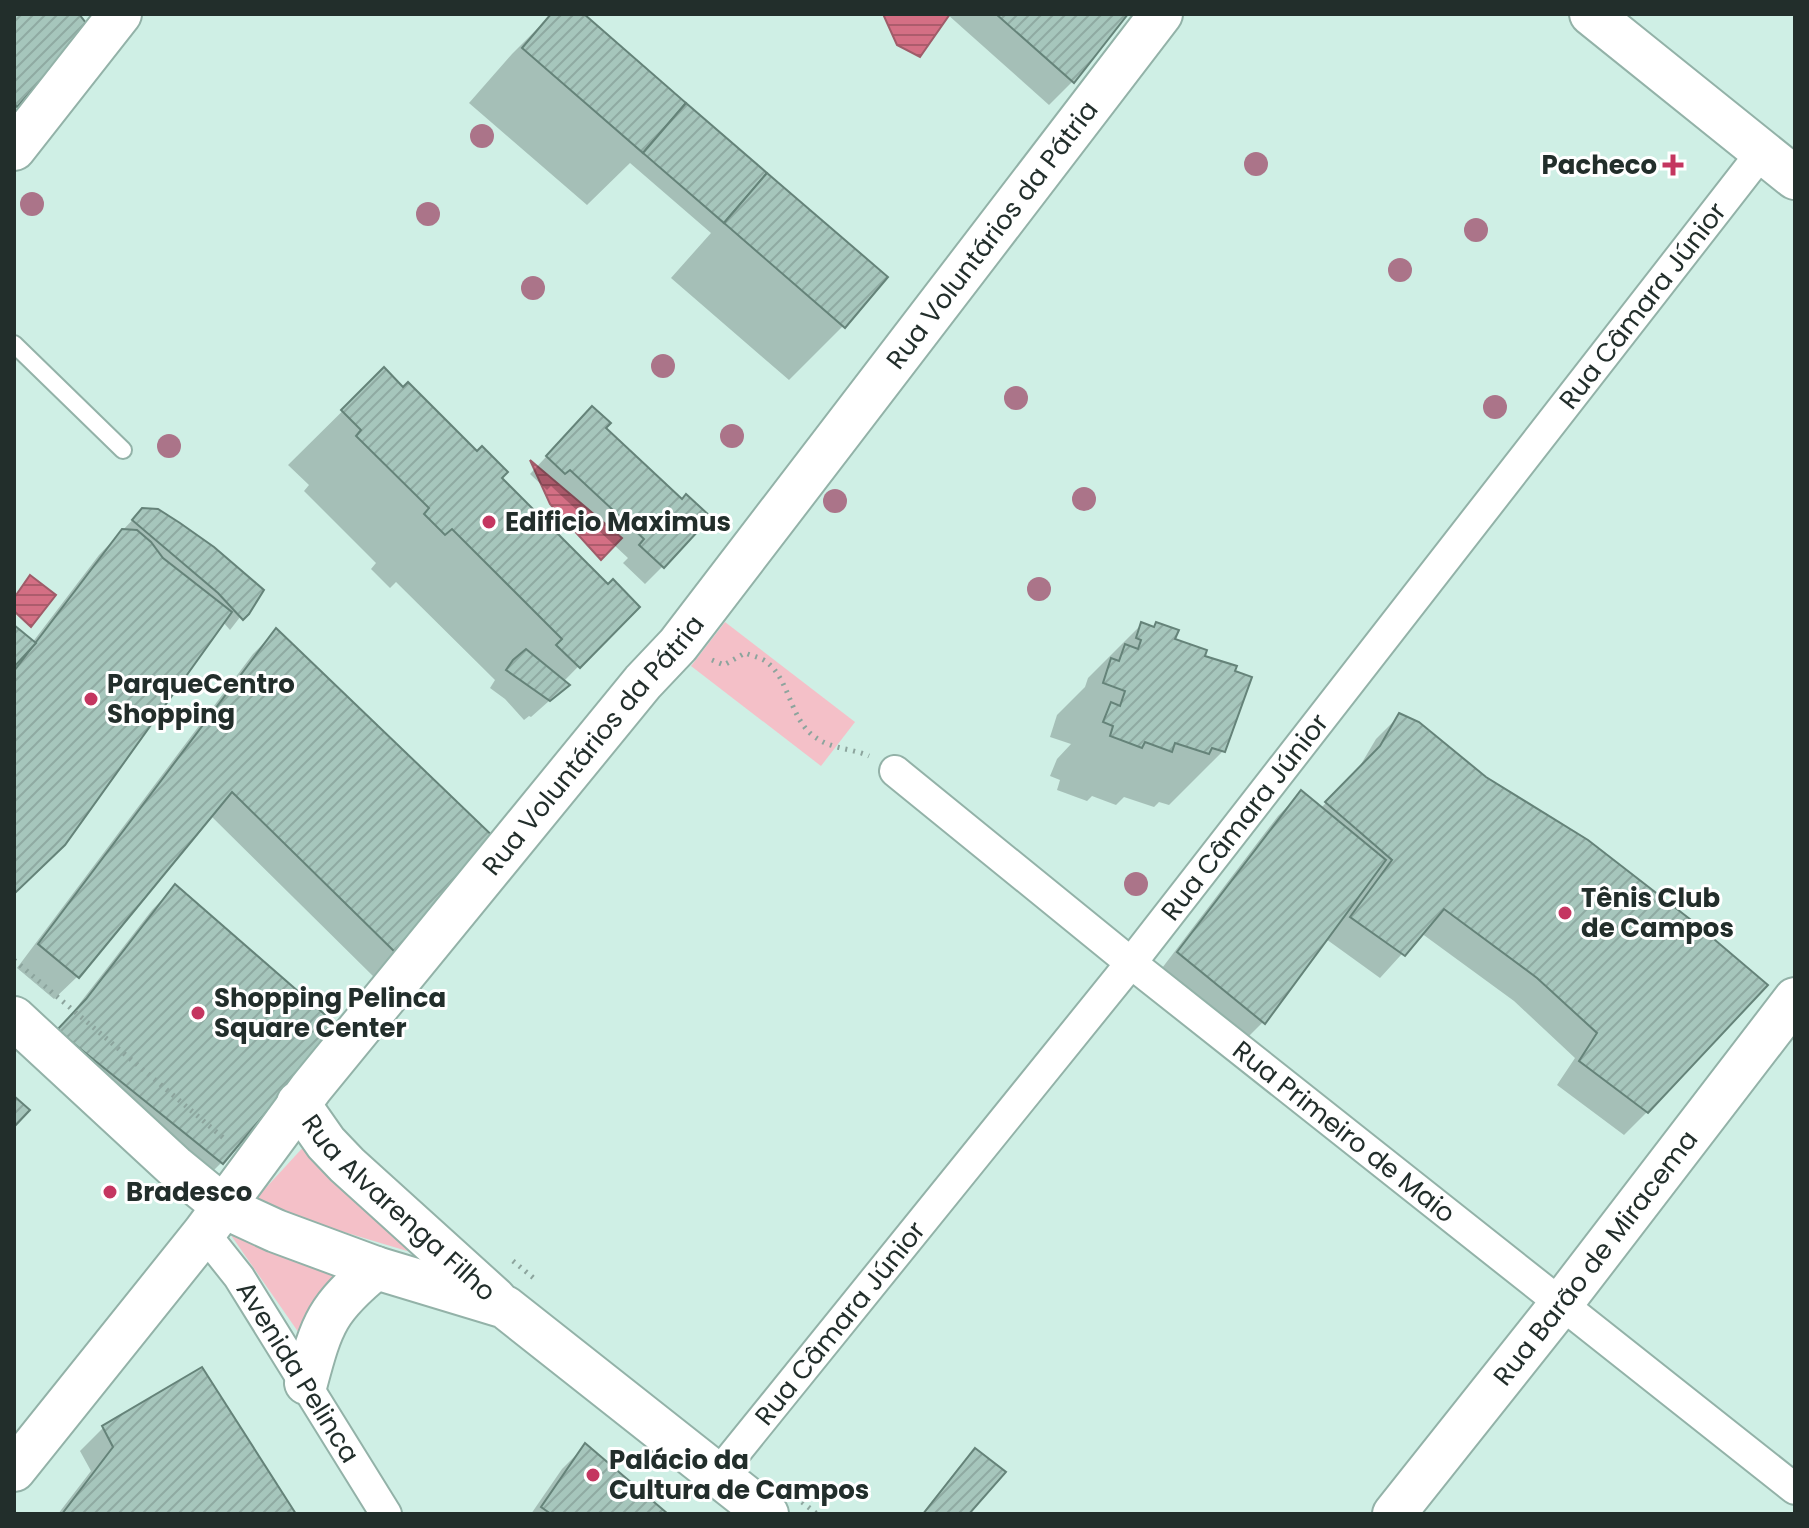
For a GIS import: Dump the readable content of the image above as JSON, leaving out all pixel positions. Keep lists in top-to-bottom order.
{
  "streets": {
    "main road": [
      "Rua Voluntários da Pátria",
      "Rua Alvarenga Filho",
      "Rua Barão de Miracema",
      "Avenida Pelinca"
    ],
    "street": ["Rua Câmara Júnior", "Rua Primeiro de Maio"]
  },
  "crossings": [
    ["Rua Voluntários da Pátria", "Rua Alvarenga Filho"],
    ["Rua Voluntários da Pátria", "Avenida Pelinca"],
    ["Rua Câmara Júnior", "Rua Primeiro de Maio"],
    ["Rua Câmara Júnior", "Rua Alvarenga Filho"],
    ["Rua Primeiro de Maio", "Rua Barão de Miracema"],
    ["Rua Alvarenga Filho", "Avenida Pelinca"]
  ],
  "places": {
    "health": ["Pacheco"],
    "other": [
      "Edificio Maximus",
      "ParqueCentro Shopping",
      "Tênis Club de Campos",
      "Shopping Pelinca Square Center",
      "Bradesco",
      "Palácio da Cultura de Campos"
    ]
  }
}
